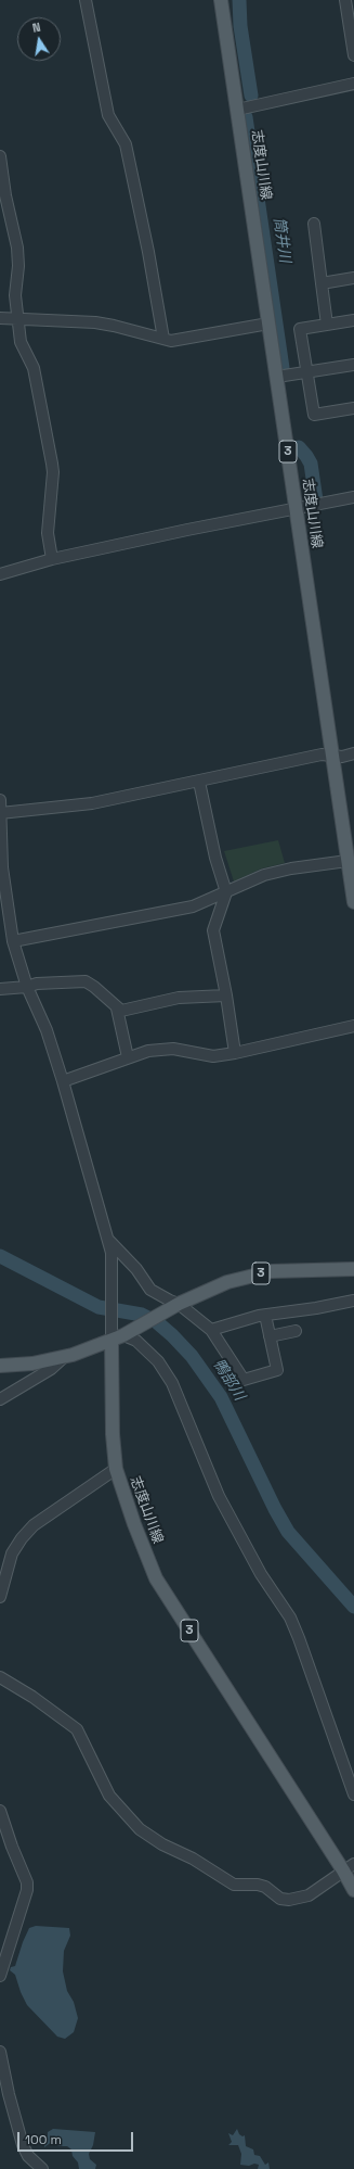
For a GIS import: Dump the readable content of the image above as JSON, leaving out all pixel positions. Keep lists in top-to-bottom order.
{
  "streets": {
    "main road": ["志度山川線", "3"]
  },
  "crossings": [
    ["志度山川線", "3"]
  ],
  "water": ["筒井川", "鴨部川"],
  "scale_bar": "100 m",
  "north": "top"
}
